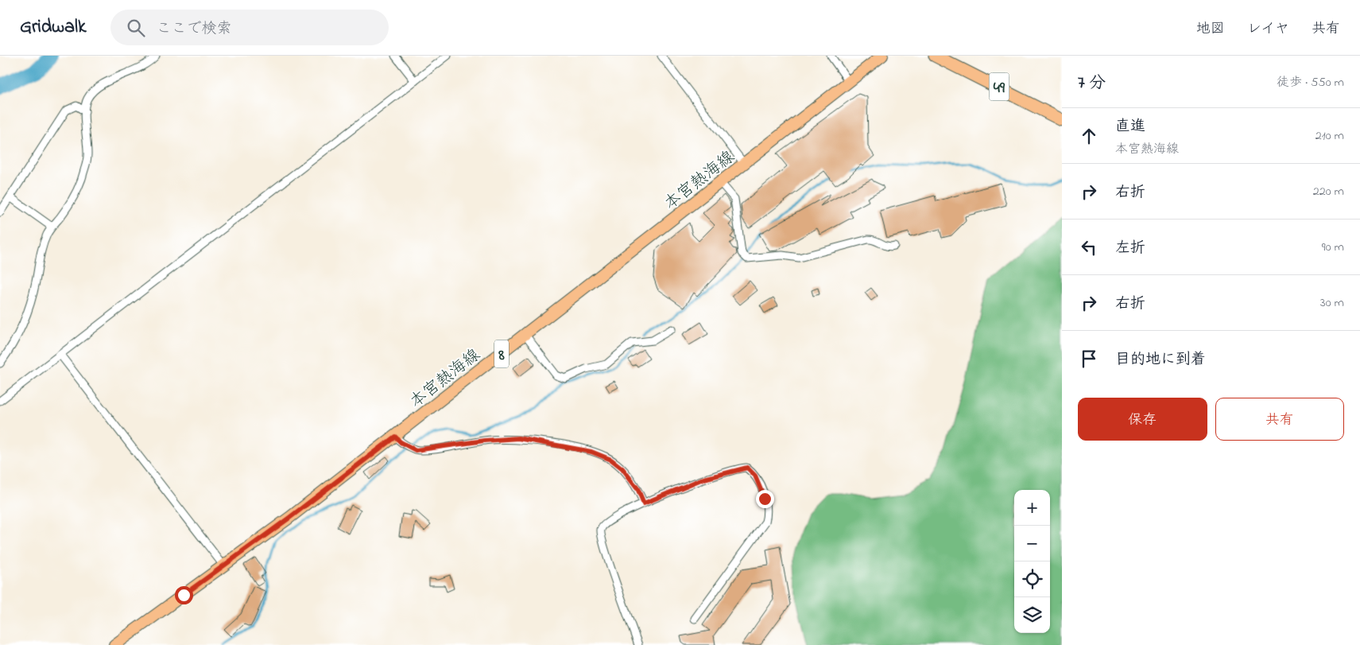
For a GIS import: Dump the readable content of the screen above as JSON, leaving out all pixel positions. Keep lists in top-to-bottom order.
{
  "streets": {
    "highway": ["49"],
    "main road": ["本宮熱海線", "8"]
  },
  "page": {
    "header": "Gridwalk",
    "search": "ここで検索",
    "nav": ["地図", "レイヤ", "共有"],
    "heading": ["7 分", "徒歩 · 550 m"],
    "list": [
      ["直進", "本宮熱海線", "210 m"],
      ["右折", "220 m"],
      ["左折", "90 m"],
      ["右折", "30 m"],
      "目的地に到着"
    ],
    "buttons": ["保存", "共有"],
    "map_buttons": ["+", "−"]
  }
}
